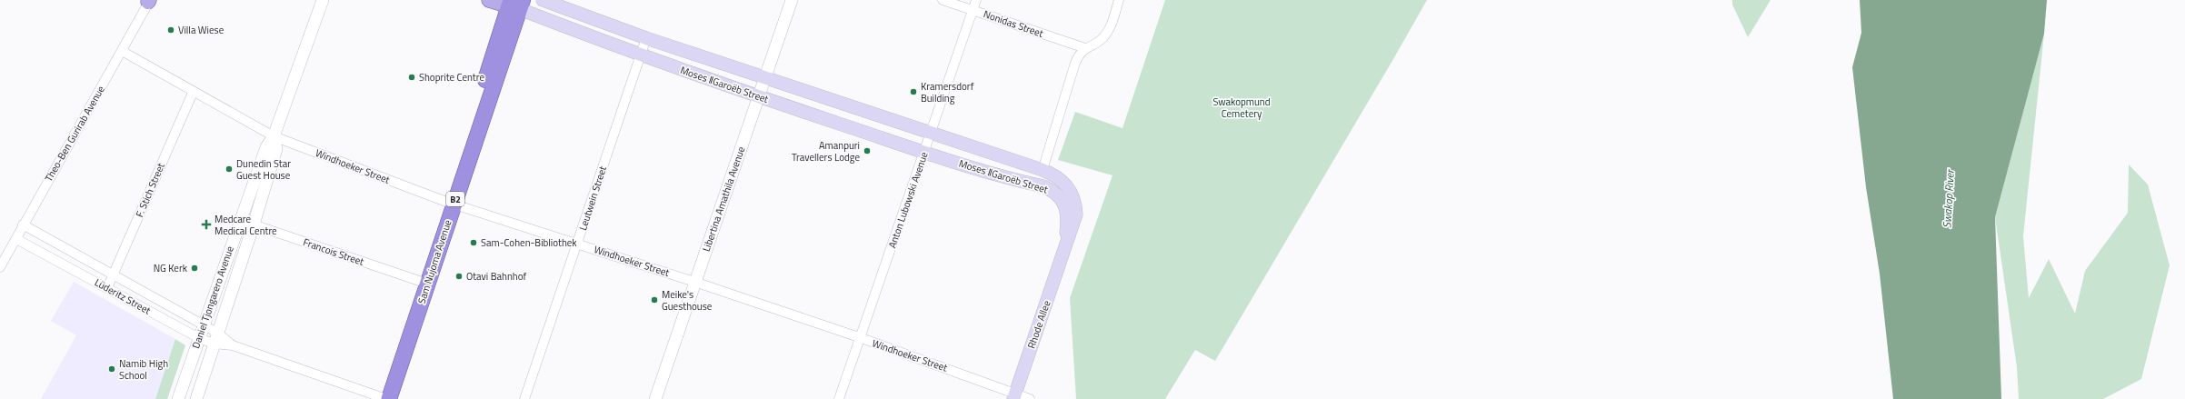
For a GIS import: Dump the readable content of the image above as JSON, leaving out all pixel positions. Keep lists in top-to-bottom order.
{
  "streets": {
    "highway": ["B2", "Sam Nujoma Avenue"],
    "main road": ["Moses ǁGaroëb Street", "Rhode Allee"],
    "street": [
      "Nonidas Street",
      "Theo-Ben Gurirab Avenue",
      "Windhoeker Street",
      "F. Stich Street",
      "Leutwein Street",
      "Libertina Amathila Avenue",
      "Anton Lubowski Avenue",
      "Francois Street",
      "Lüderitz Street",
      "Daniel Tjongarero Avenue"
    ]
  },
  "crossings": [
    ["Nonidas Street", "Anton Lubowski Avenue"],
    ["Moses ǁGaroëb Street", "Leutwein Street"],
    ["Moses ǁGaroëb Street", "Libertina Amathila Avenue"],
    ["Moses ǁGaroëb Street", "Anton Lubowski Avenue"],
    ["Moses ǁGaroëb Street", "Sam Nujoma Avenue"],
    ["Moses ǁGaroëb Street", "Rhode Allee"],
    ["Theo-Ben Gurirab Avenue", "Windhoeker Street"],
    ["Theo-Ben Gurirab Avenue", "Lüderitz Street"],
    ["Windhoeker Street", "F. Stich Street"],
    ["Windhoeker Street", "Leutwein Street"],
    ["Windhoeker Street", "Libertina Amathila Avenue"],
    ["Windhoeker Street", "Anton Lubowski Avenue"],
    ["Windhoeker Street", "Sam Nujoma Avenue"],
    ["Windhoeker Street", "Daniel Tjongarero Avenue"],
    ["Windhoeker Street", "Rhode Allee"],
    ["F. Stich Street", "Lüderitz Street"],
    ["Francois Street", "Sam Nujoma Avenue"],
    ["Francois Street", "Daniel Tjongarero Avenue"],
    ["Sam Nujoma Avenue", "Lüderitz Street"],
    ["Lüderitz Street", "Daniel Tjongarero Avenue"]
  ],
  "water": ["Swakop River"],
  "parks": ["Swakopmund Cemetery"],
  "places": {
    "other": [
      "Villa Wiese",
      "Shoprite Centre",
      "Kramersdorf Building",
      "Amanpuri Travellers Lodge",
      "Dunedin Star Guest House",
      "Sam-Cohen-Bibliothek",
      "NG Kerk",
      "Otavi Bahnhof",
      "Meike's Guesthouse",
      "Namib High School"
    ],
    "health": ["Medcare Medical Centre"]
  }
}
